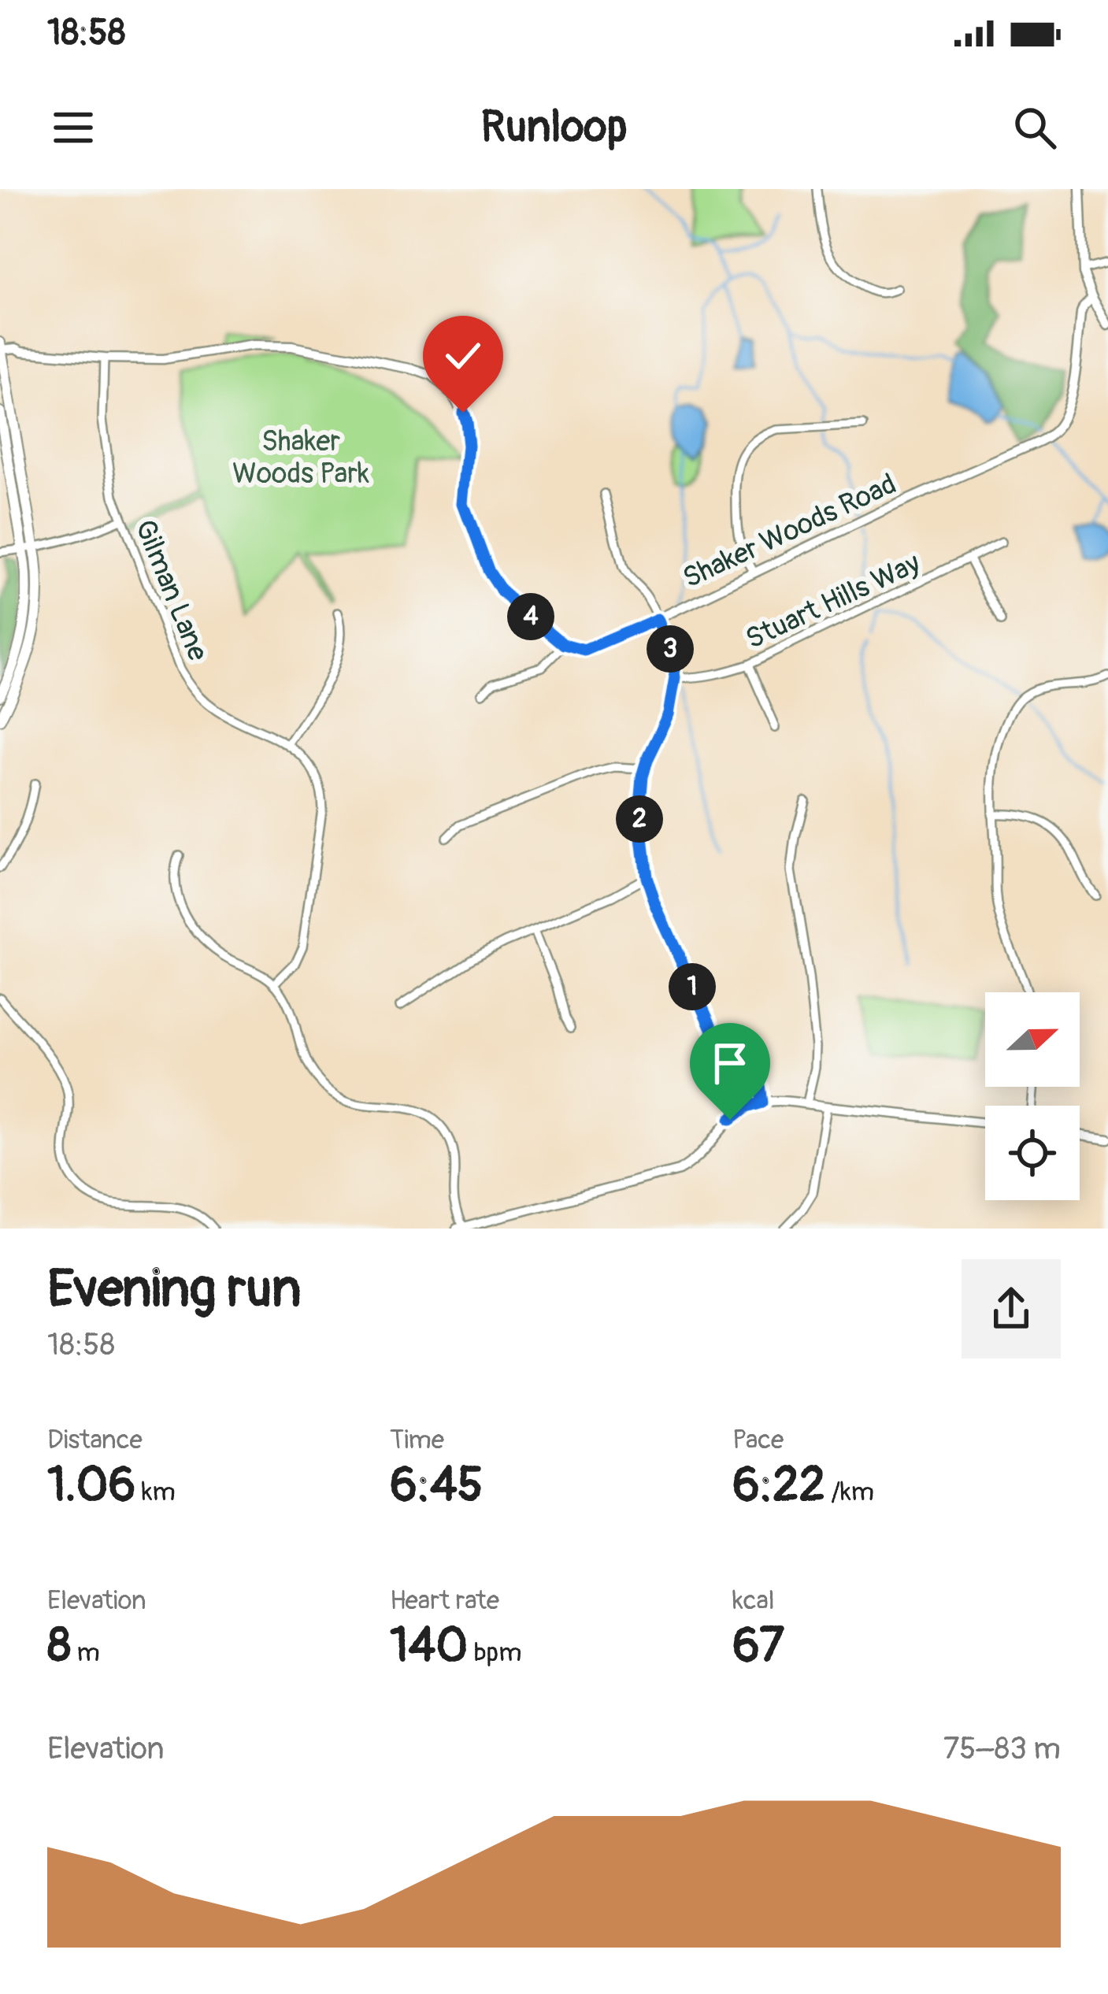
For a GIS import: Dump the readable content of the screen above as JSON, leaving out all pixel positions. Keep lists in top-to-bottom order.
{
  "streets": {
    "street": ["Shaker Woods Road", "Gilman Lane", "Stuart Hills Way"]
  },
  "parks": ["Shaker Woods Park"],
  "north": "right",
  "page": {
    "status": "18:58",
    "header": "Runloop",
    "pins": [
      "4",
      "3",
      "2",
      "1"
    ],
    "heading": ["Evening run", "18:58"],
    "stats": [
      ["Distance", "1.06 km"],
      ["Time", "6:45"],
      ["Pace", "6:22 /km"],
      ["Elevation", "8 m"],
      ["Heart rate", "140 bpm"],
      ["kcal", "67"]
    ],
    "chart": ["Elevation", "75–83 m"]
  }
}
